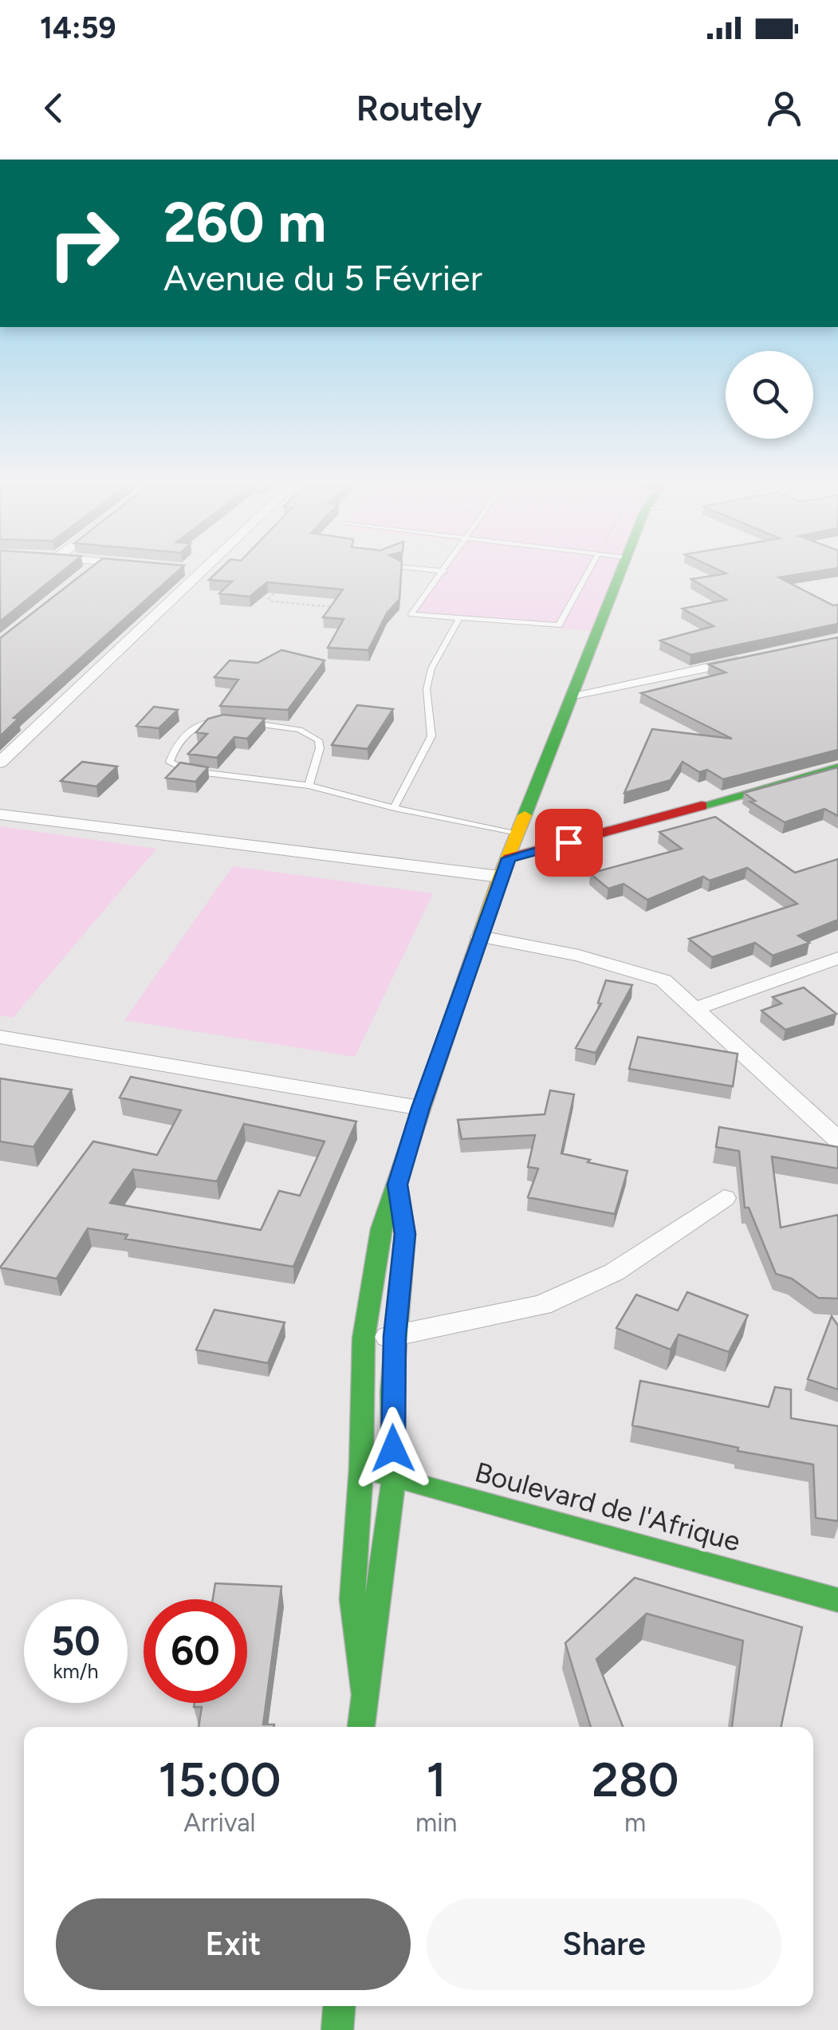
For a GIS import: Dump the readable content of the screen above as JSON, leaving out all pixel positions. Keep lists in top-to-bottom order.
{
  "streets": {
    "main road": ["Boulevard de l'Afrique"]
  },
  "page": {
    "status": "14:59",
    "header": "Routely",
    "turn": ["260 m", "Avenue du 5 Février"],
    "speed": "50 km/h",
    "limit": "60",
    "eta": [
      "15:00",
      "Arrival",
      "1",
      "min",
      "280",
      "m"
    ],
    "buttons": ["Exit", "Share"]
  }
}
